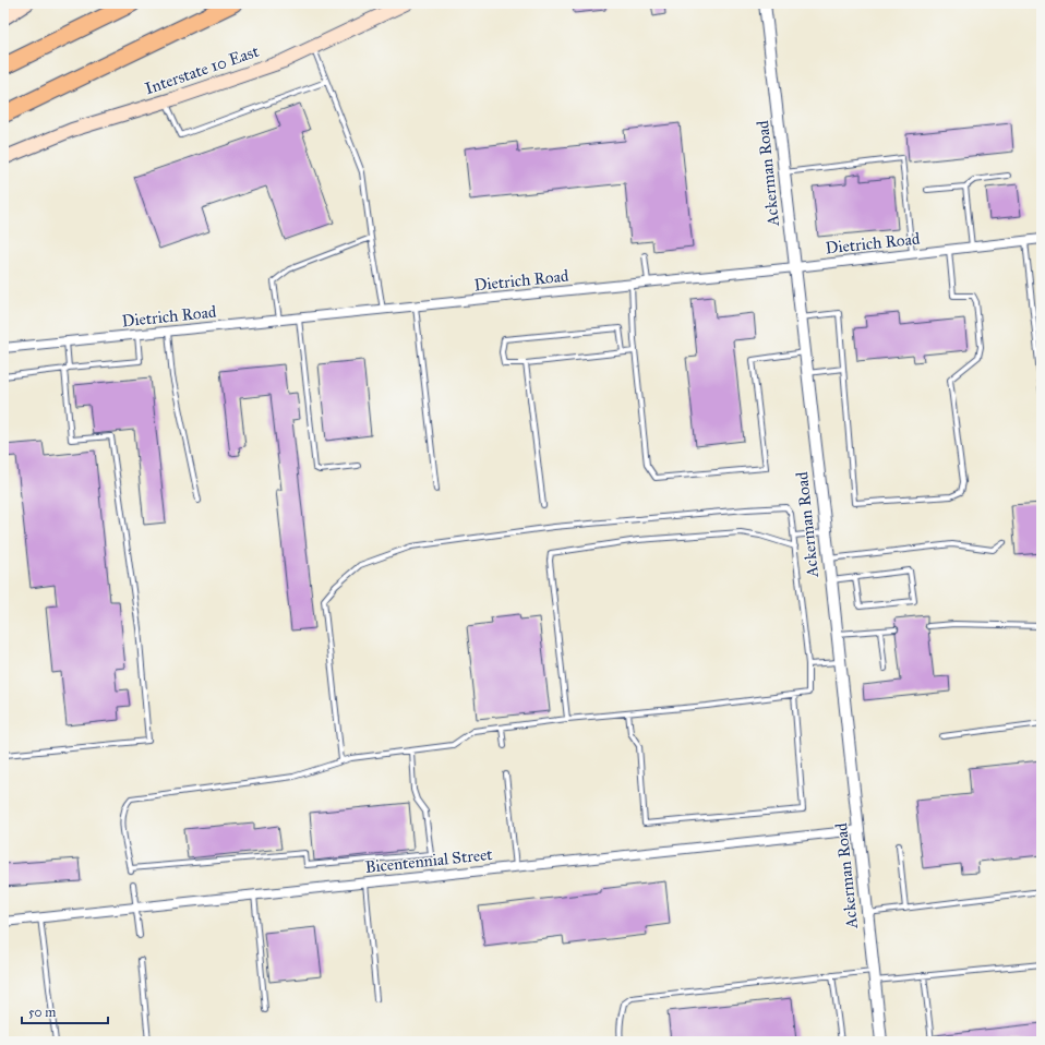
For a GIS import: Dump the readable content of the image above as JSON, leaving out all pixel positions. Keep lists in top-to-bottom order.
{
  "streets": {
    "main road": ["Interstate 10 East"],
    "street": ["Ackerman Road", "Dietrich Road", "Bicentennial Street"]
  },
  "crossings": [
    ["Ackerman Road", "Dietrich Road"],
    ["Ackerman Road", "Bicentennial Street"]
  ],
  "scale_bar": "50 m"
}
